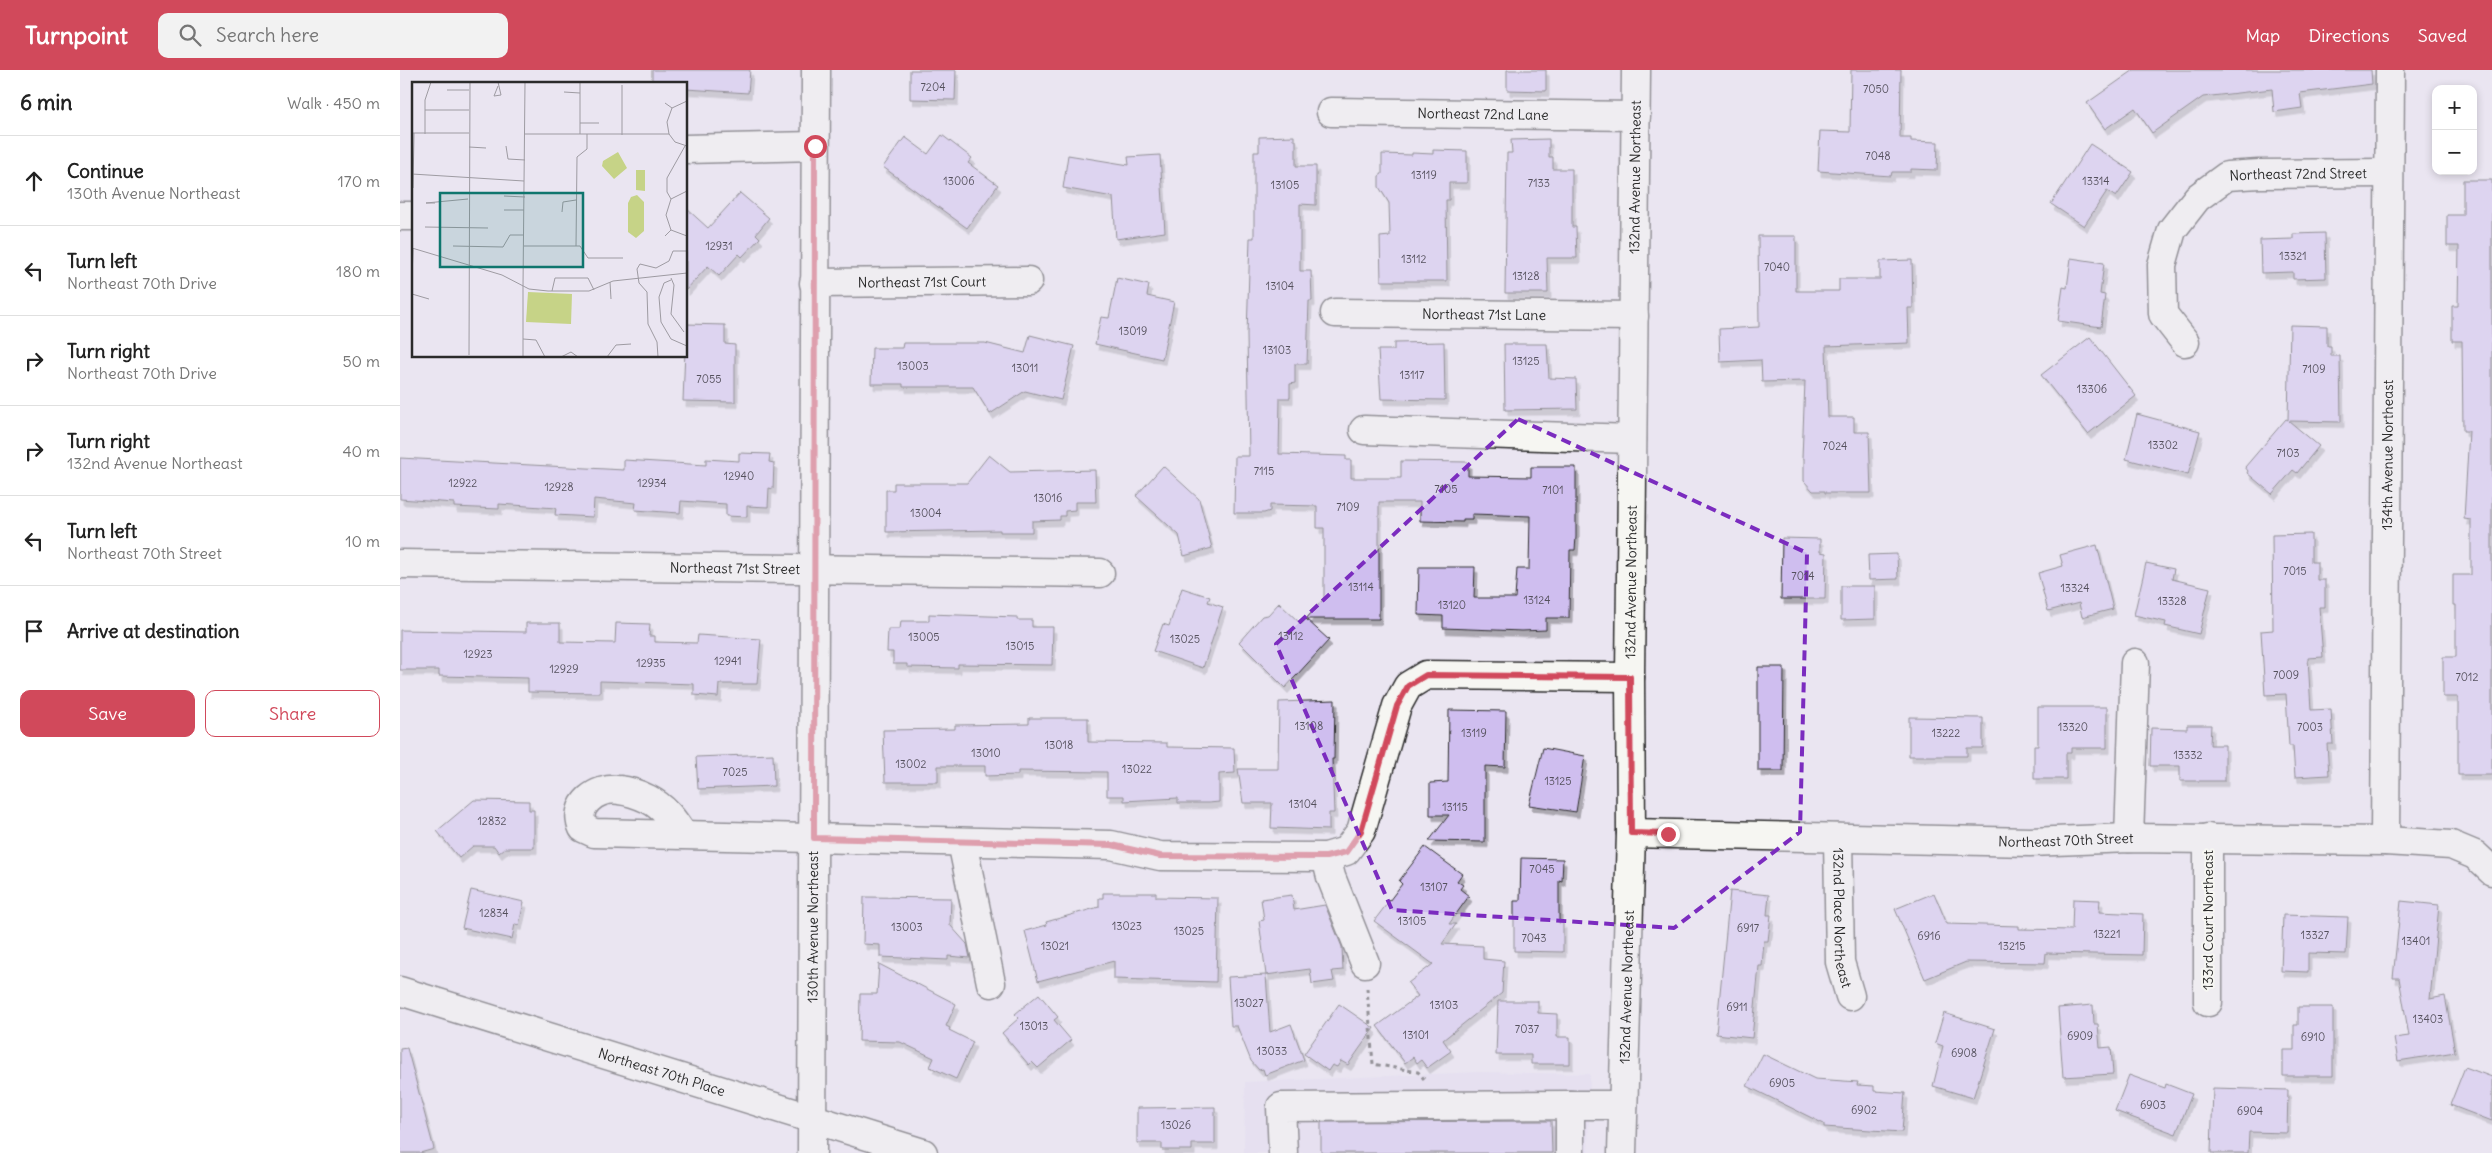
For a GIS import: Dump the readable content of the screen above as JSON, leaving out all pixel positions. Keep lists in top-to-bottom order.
{
  "streets": {
    "street": [
      "Northeast 72nd Lane",
      "Northeast 72nd Street",
      "132nd Avenue Northeast",
      "Northeast 71st Court",
      "Northeast 71st Lane",
      "134th Avenue Northeast",
      "Northeast 71st Street",
      "Northeast 70th Street",
      "132nd Place Northeast",
      "133rd Court Northeast",
      "130th Avenue Northeast",
      "Northeast 70th Place"
    ]
  },
  "crossings": [
    ["Northeast 72nd Lane", "132nd Avenue Northeast"],
    ["Northeast 72nd Street", "134th Avenue Northeast"],
    ["132nd Avenue Northeast", "Northeast 71st Lane"],
    ["132nd Avenue Northeast", "Northeast 70th Street"],
    ["Northeast 71st Court", "130th Avenue Northeast"],
    ["134th Avenue Northeast", "Northeast 70th Street"],
    ["Northeast 71st Street", "130th Avenue Northeast"],
    ["Northeast 70th Street", "132nd Place Northeast"],
    ["Northeast 70th Street", "133rd Court Northeast"],
    ["130th Avenue Northeast", "Northeast 70th Place"]
  ],
  "house_numbers": [
    "7204",
    "7050",
    "7048",
    "13119",
    "13006",
    "13314",
    "7133",
    "13105",
    "12931",
    "13321",
    "13112",
    "7040",
    "13128",
    "13104",
    "13019",
    "13103",
    "13125",
    "13003",
    "13011",
    "7109",
    "13117",
    "7055",
    "13306",
    "13302",
    "7024",
    "7103",
    "7115",
    "12940",
    "12922",
    "12934",
    "12928",
    "7105",
    "7101",
    "13016",
    "7109",
    "13004",
    "7015",
    "7014",
    "13114",
    "13324",
    "13124",
    "13328",
    "13120",
    "13112",
    "13005",
    "13025",
    "13015",
    "12923",
    "12941",
    "12935",
    "12929",
    "7009",
    "7012",
    "13108",
    "13320",
    "7003",
    "13119",
    "13222",
    "13018",
    "13010",
    "13332",
    "13002",
    "13022",
    "7025",
    "13125",
    "13104",
    "13115",
    "12832",
    "7045",
    "13107",
    "12834",
    "13105",
    "13023",
    "13003",
    "6917",
    "13025",
    "13221",
    "13327",
    "6916",
    "7043",
    "13401",
    "13021",
    "13215",
    "13027",
    "13103",
    "6911",
    "13403",
    "13013",
    "7037",
    "13101",
    "6909",
    "6910",
    "13033",
    "6908",
    "6905",
    "6903",
    "6902",
    "6904",
    "13026"
  ],
  "page": {
    "header": "Turnpoint",
    "search": "Search here",
    "nav": ["Map", "Directions", "Saved"],
    "heading": ["6 min", "Walk · 450 m"],
    "map_buttons": ["+", "−"],
    "list": [
      ["Continue", "130th Avenue Northeast", "170 m"],
      ["Turn left", "Northeast 70th Drive", "180 m"],
      ["Turn right", "Northeast 70th Drive", "50 m"],
      ["Turn right", "132nd Avenue Northeast", "40 m"],
      ["Turn left", "Northeast 70th Street", "10 m"],
      "Arrive at destination"
    ],
    "buttons": ["Save", "Share"]
  }
}
